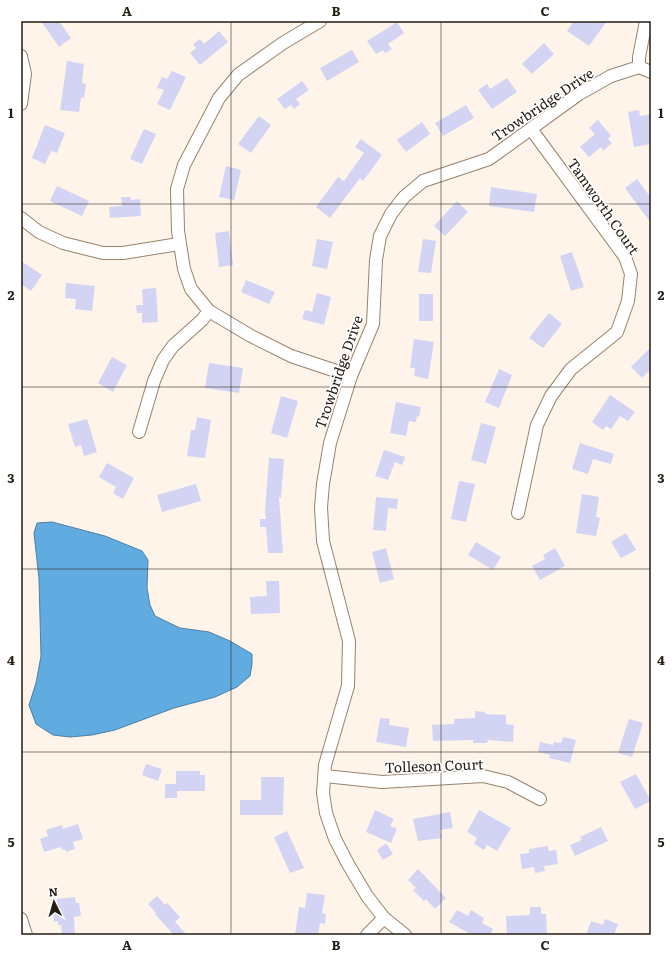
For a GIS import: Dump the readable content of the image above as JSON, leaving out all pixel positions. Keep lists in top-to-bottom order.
{
  "streets": {
    "street": ["Trowbridge Drive", "Tamworth Court", "Tolleson Court"]
  },
  "crossings": [
    ["Trowbridge Drive", "Tamworth Court"],
    ["Trowbridge Drive", "Tolleson Court"]
  ],
  "north": "top",
  "grid": {
    "columns": ["A", "B", "C"],
    "rows": [
      "1",
      "2",
      "3",
      "4",
      "5"
    ]
  }
}
